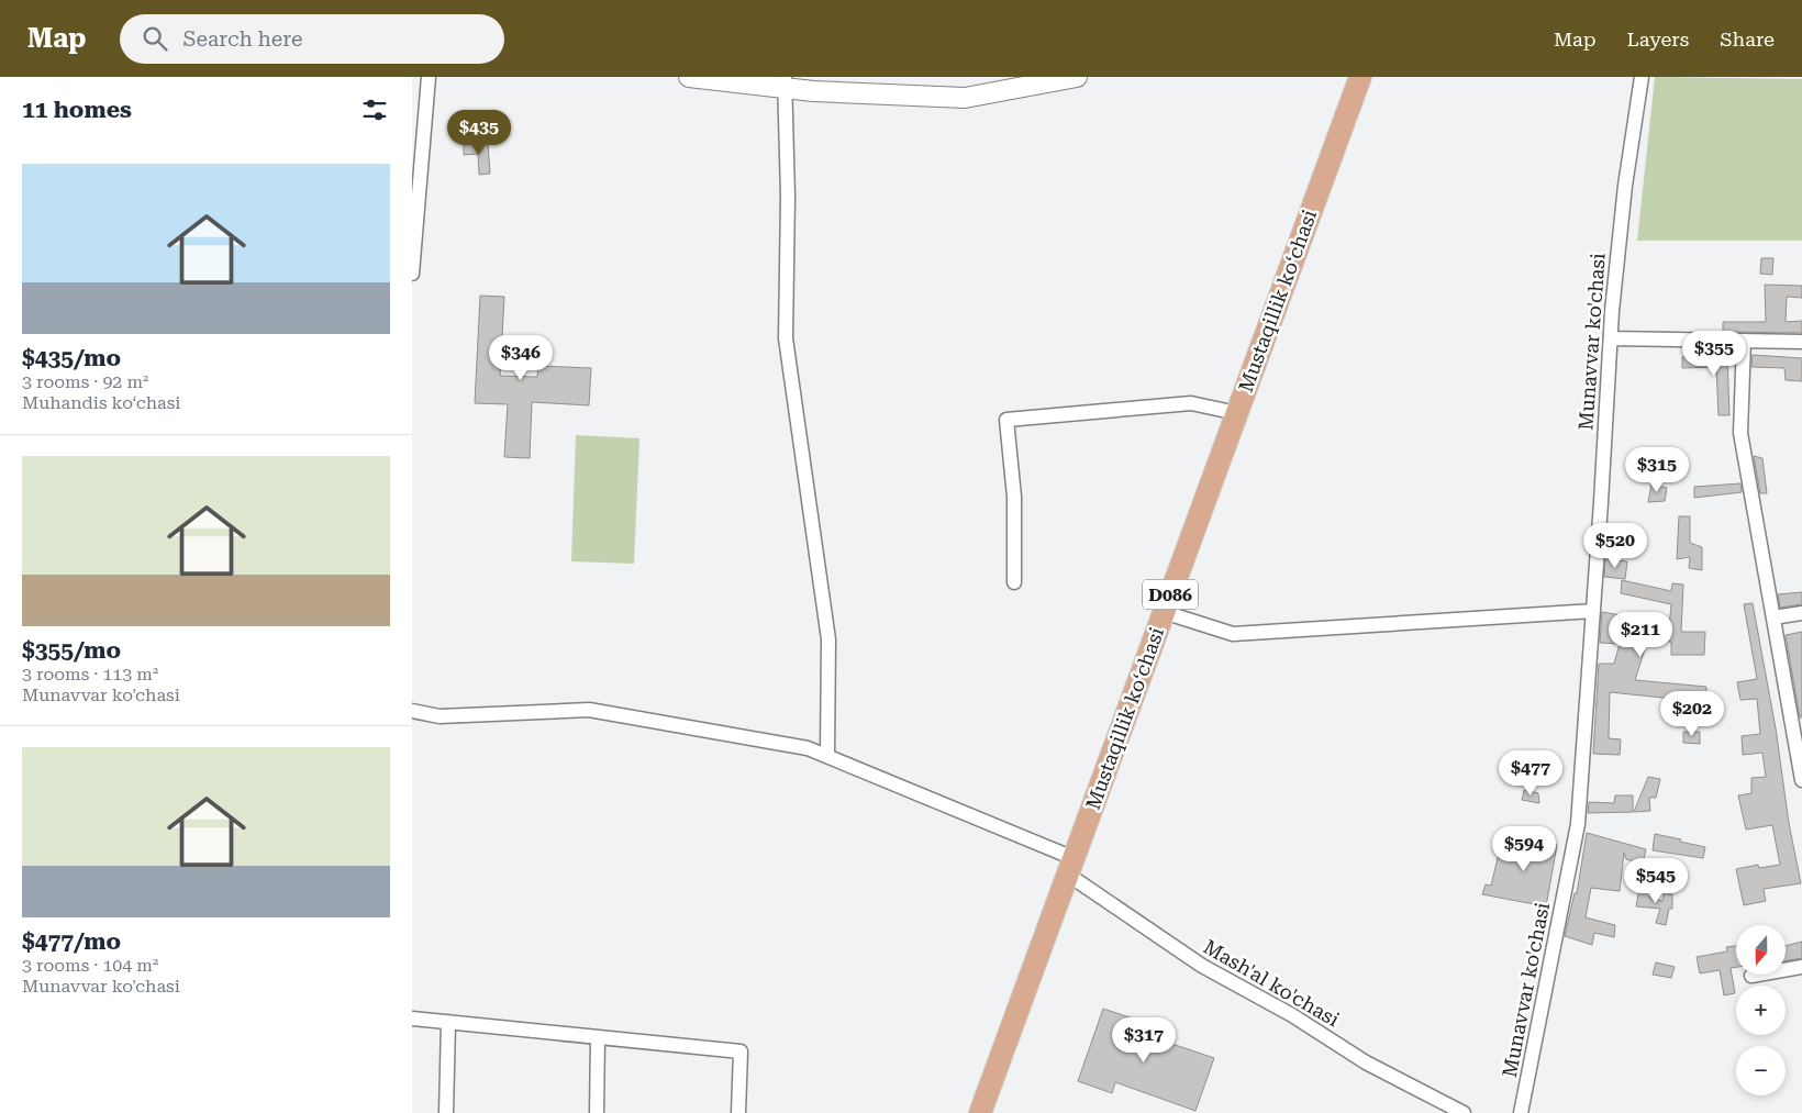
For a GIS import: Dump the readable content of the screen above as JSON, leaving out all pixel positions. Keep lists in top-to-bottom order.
{
  "streets": {
    "main road": ["Mustaqillik koʻchasi", "D086"],
    "street": ["Munavvar ko'chasi", "Mash'al ko'chasi"]
  },
  "crossings": [
    ["Mustaqillik koʻchasi", "Mash'al ko'chasi"]
  ],
  "north": "bottom",
  "page": {
    "header": "Map",
    "search": "Search here",
    "nav": ["Map", "Layers", "Share"],
    "heading": "11 homes",
    "price": [
      "$435",
      "$355",
      "$346",
      "$315",
      "$520",
      "$211",
      "$202",
      "$477",
      "$594",
      "$545",
      "$317"
    ],
    "list": [
      {
        "name": "$435/mo",
        "note": "3 rooms · 92 m² · Muhandis ko‘chasi"
      },
      {
        "name": "$355/mo",
        "note": "3 rooms · 113 m² · Munavvar ko'chasi"
      },
      {
        "name": "$477/mo",
        "note": "3 rooms · 104 m² · Munavvar ko'chasi"
      }
    ],
    "map_buttons": ["+", "−"]
  }
}
